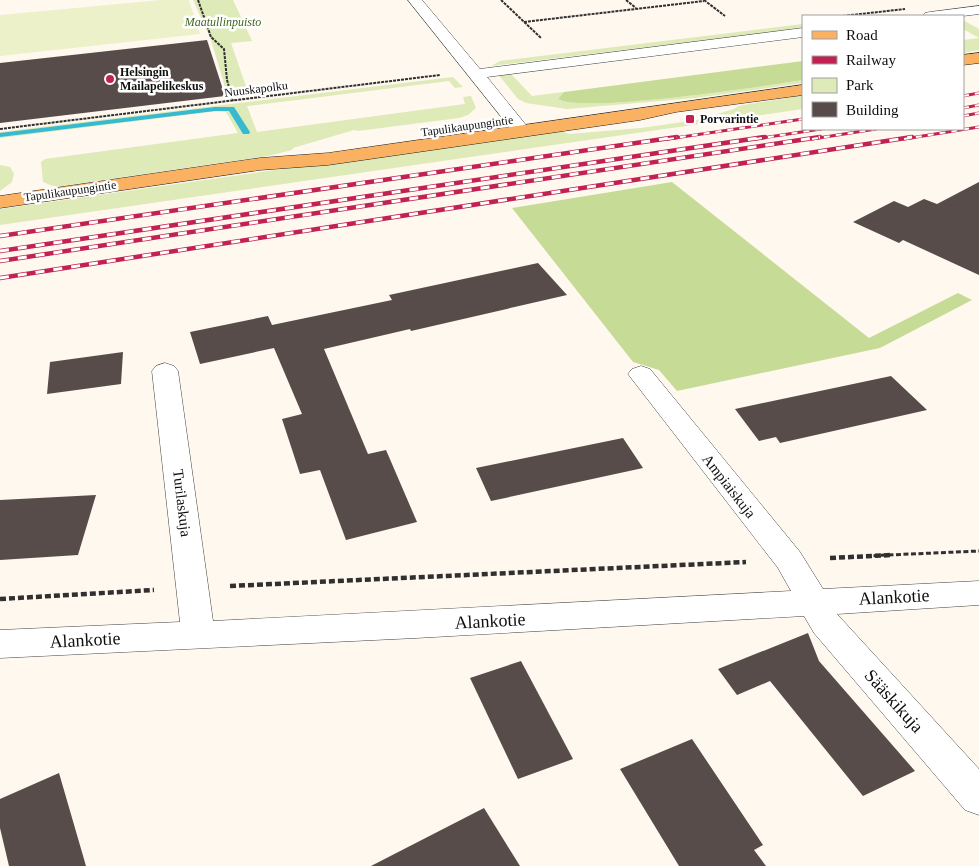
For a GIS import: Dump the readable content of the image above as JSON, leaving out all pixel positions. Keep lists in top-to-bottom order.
{
  "streets": {
    "main road": ["Tapulikaupungintie"],
    "street": [
      "Ampiaiskuja",
      "Turilaskuja",
      "Alankotie",
      "Sääskikuja"
    ],
    "path": ["Nuuskapolku"]
  },
  "crossings": [
    ["Ampiaiskuja", "Alankotie"],
    ["Ampiaiskuja", "Sääskikuja"],
    ["Turilaskuja", "Alankotie"],
    ["Alankotie", "Sääskikuja"]
  ],
  "parks": ["Maatullinpuisto"],
  "places": {
    "other": ["Helsingin Mailapelikeskus"],
    "transit": ["Porvarintie"]
  },
  "legend": [
    "Road",
    "Railway",
    "Park",
    "Building"
  ]
}
